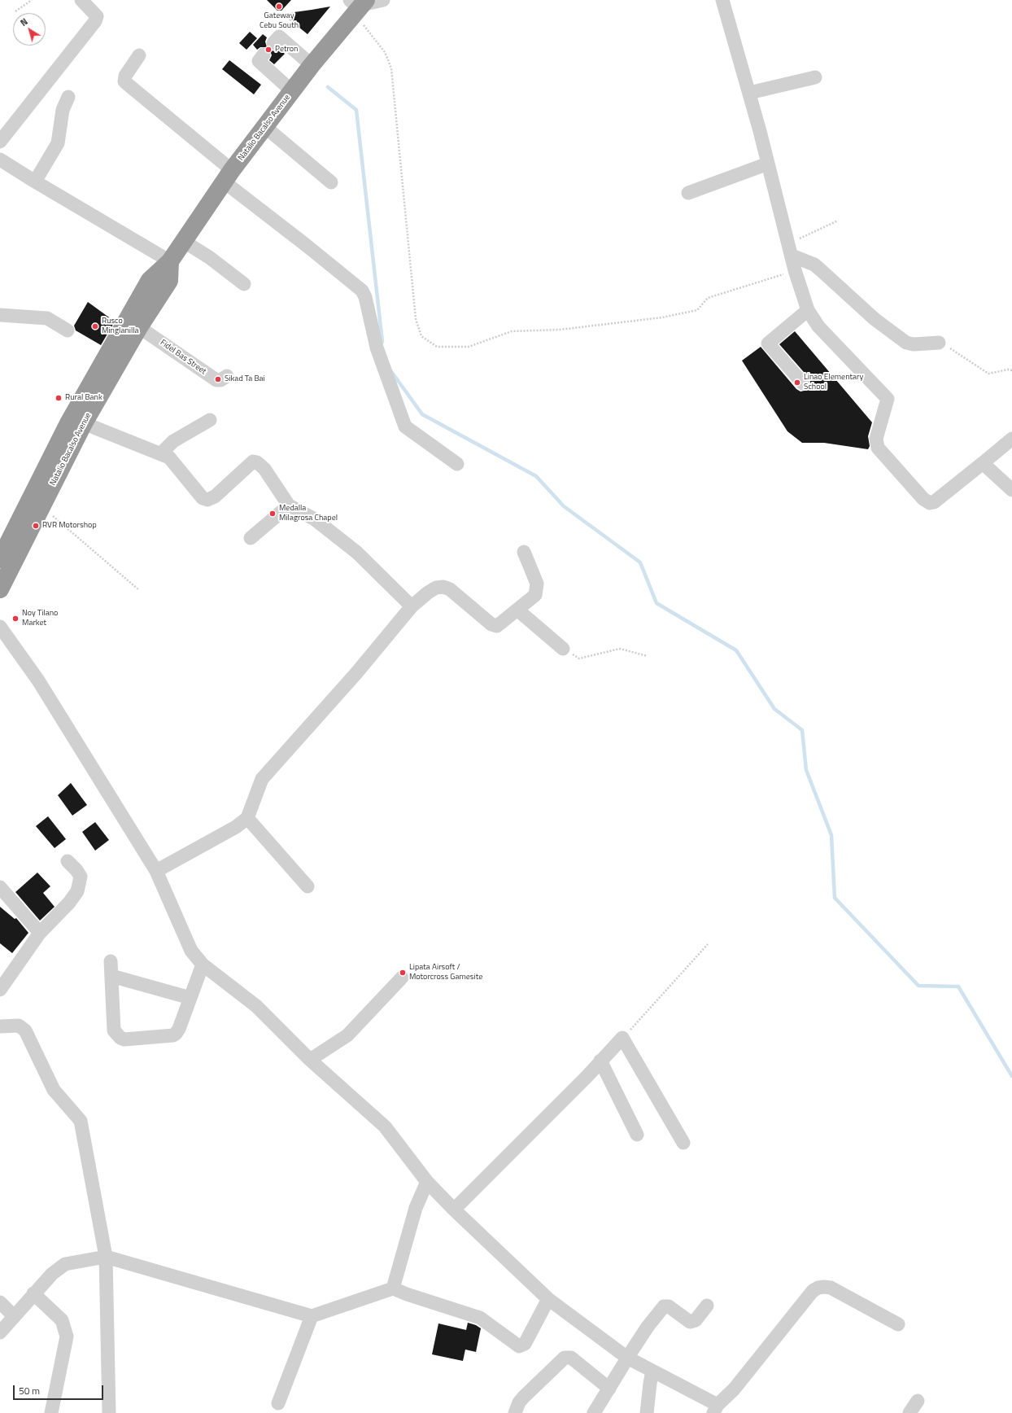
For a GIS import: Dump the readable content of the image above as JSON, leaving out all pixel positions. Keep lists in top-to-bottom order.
{
  "streets": {
    "highway": ["Natalio Bacalso Avenue"],
    "street": ["Fidel Bas Street"]
  },
  "crossings": [
    ["Natalio Bacalso Avenue", "Fidel Bas Street"]
  ],
  "places": [
    "Gateway Cebu South",
    "Petron",
    "Rusco Minglanilla",
    "Sikad Ta Bai",
    "Linao Elementary School",
    "Rural Bank",
    "Medalla Milagrosa Chapel",
    "RVR Motorshop",
    "Noy Tilano Market",
    "Lipata Airsoft / Motorcross Gamesite"
  ],
  "scale_bar": "50 m",
  "north": "top left"
}
